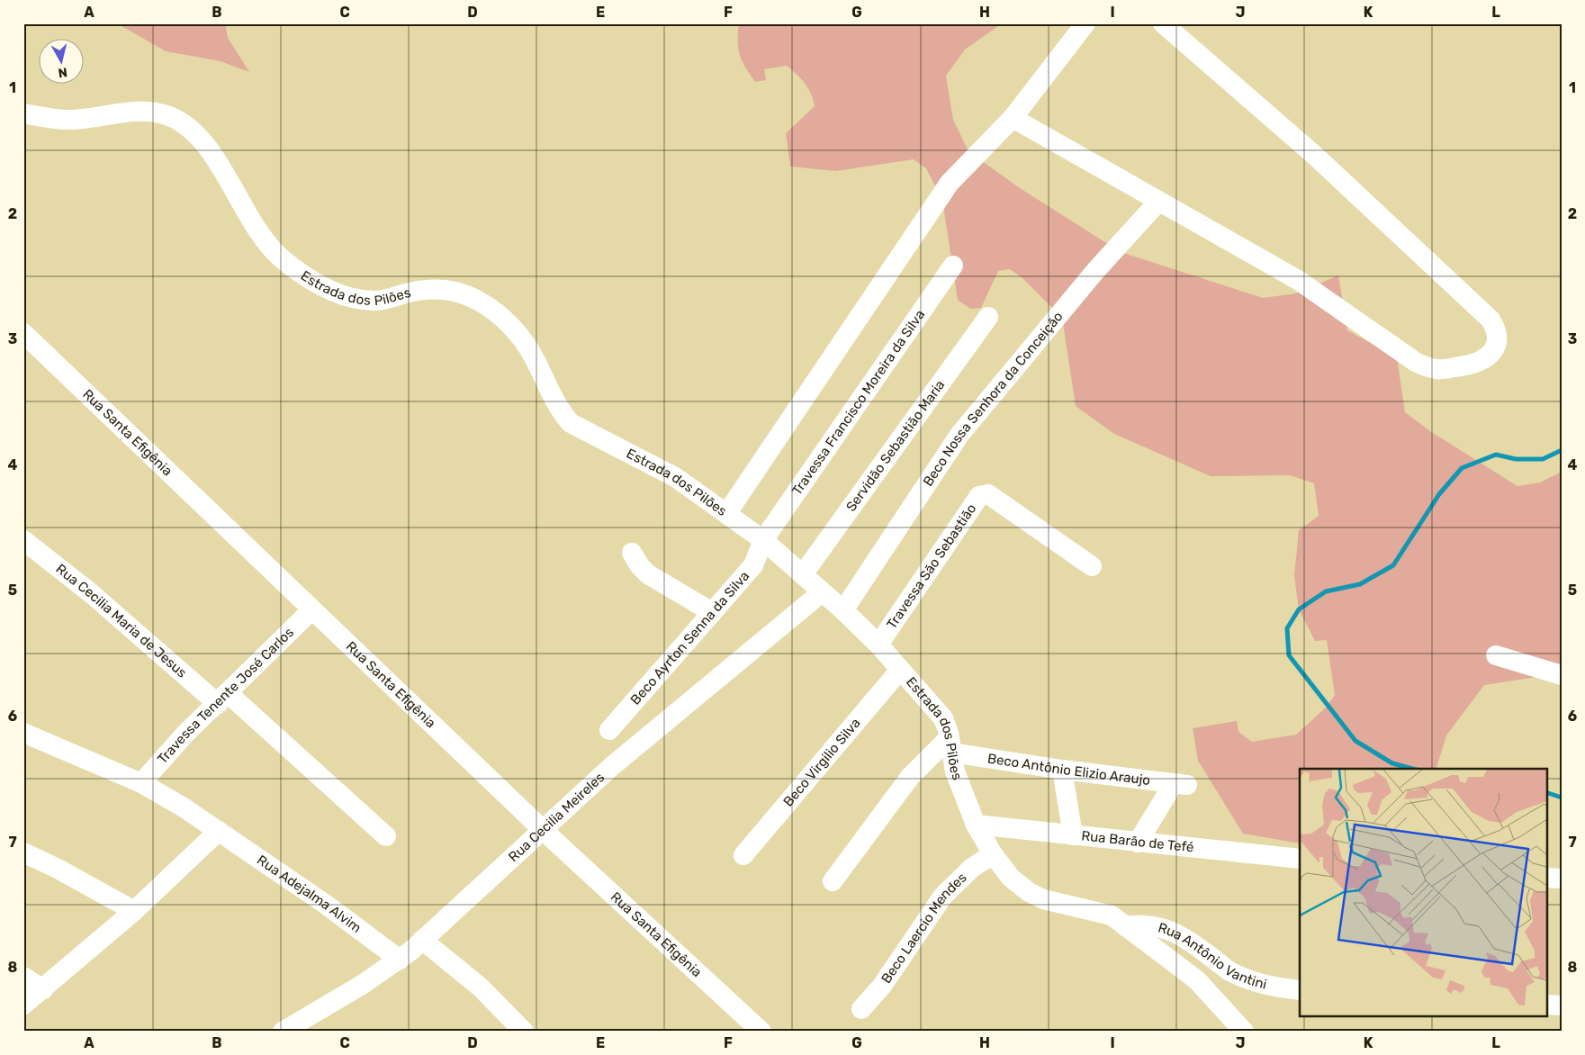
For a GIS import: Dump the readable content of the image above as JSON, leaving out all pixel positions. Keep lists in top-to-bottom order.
{
  "streets": {
    "street": [
      "Estrada dos Pilões",
      "Beco Nossa Senhora da Conceição",
      "Travessa Francisco Moreira da Silva",
      "Rua Santa Efigênia",
      "Servidão Sebastião Maria",
      "Travessa São Sebastião",
      "Rua Cecilia Maria de Jesus",
      "Beco Ayrton Senna da Silva",
      "Travessa Tenente José Carlos",
      "Beco Virgilio Silva",
      "Beco Antônio Elizio Araujo",
      "Rua Cecilia Meireles",
      "Rua Barão de Tefé",
      "Rua Adejalma Alvim",
      "Beco Laercio Mendes",
      "Rua Antônio Vantini"
    ]
  },
  "crossings": [
    ["Estrada dos Pilões", "Beco Nossa Senhora da Conceição"],
    ["Estrada dos Pilões", "Travessa Francisco Moreira da Silva"],
    ["Estrada dos Pilões", "Servidão Sebastião Maria"],
    ["Estrada dos Pilões", "Travessa São Sebastião"],
    ["Estrada dos Pilões", "Beco Ayrton Senna da Silva"],
    ["Estrada dos Pilões", "Beco Virgilio Silva"],
    ["Estrada dos Pilões", "Beco Antônio Elizio Araujo"],
    ["Estrada dos Pilões", "Rua Cecilia Meireles"],
    ["Estrada dos Pilões", "Rua Barão de Tefé"],
    ["Estrada dos Pilões", "Beco Laercio Mendes"],
    ["Estrada dos Pilões", "Rua Antônio Vantini"],
    ["Travessa Francisco Moreira da Silva", "Beco Ayrton Senna da Silva"],
    ["Rua Santa Efigênia", "Travessa Tenente José Carlos"],
    ["Rua Santa Efigênia", "Rua Cecilia Meireles"],
    ["Rua Cecilia Maria de Jesus", "Travessa Tenente José Carlos"],
    ["Travessa Tenente José Carlos", "Rua Adejalma Alvim"],
    ["Beco Antônio Elizio Araujo", "Rua Barão de Tefé"],
    ["Rua Cecilia Meireles", "Rua Adejalma Alvim"]
  ],
  "north": "bottom",
  "grid": {
    "columns": [
      "A",
      "B",
      "C",
      "D",
      "E",
      "F",
      "G",
      "H",
      "I",
      "J",
      "K",
      "L"
    ],
    "rows": [
      "1",
      "2",
      "3",
      "4",
      "5",
      "6",
      "7",
      "8"
    ]
  }
}
